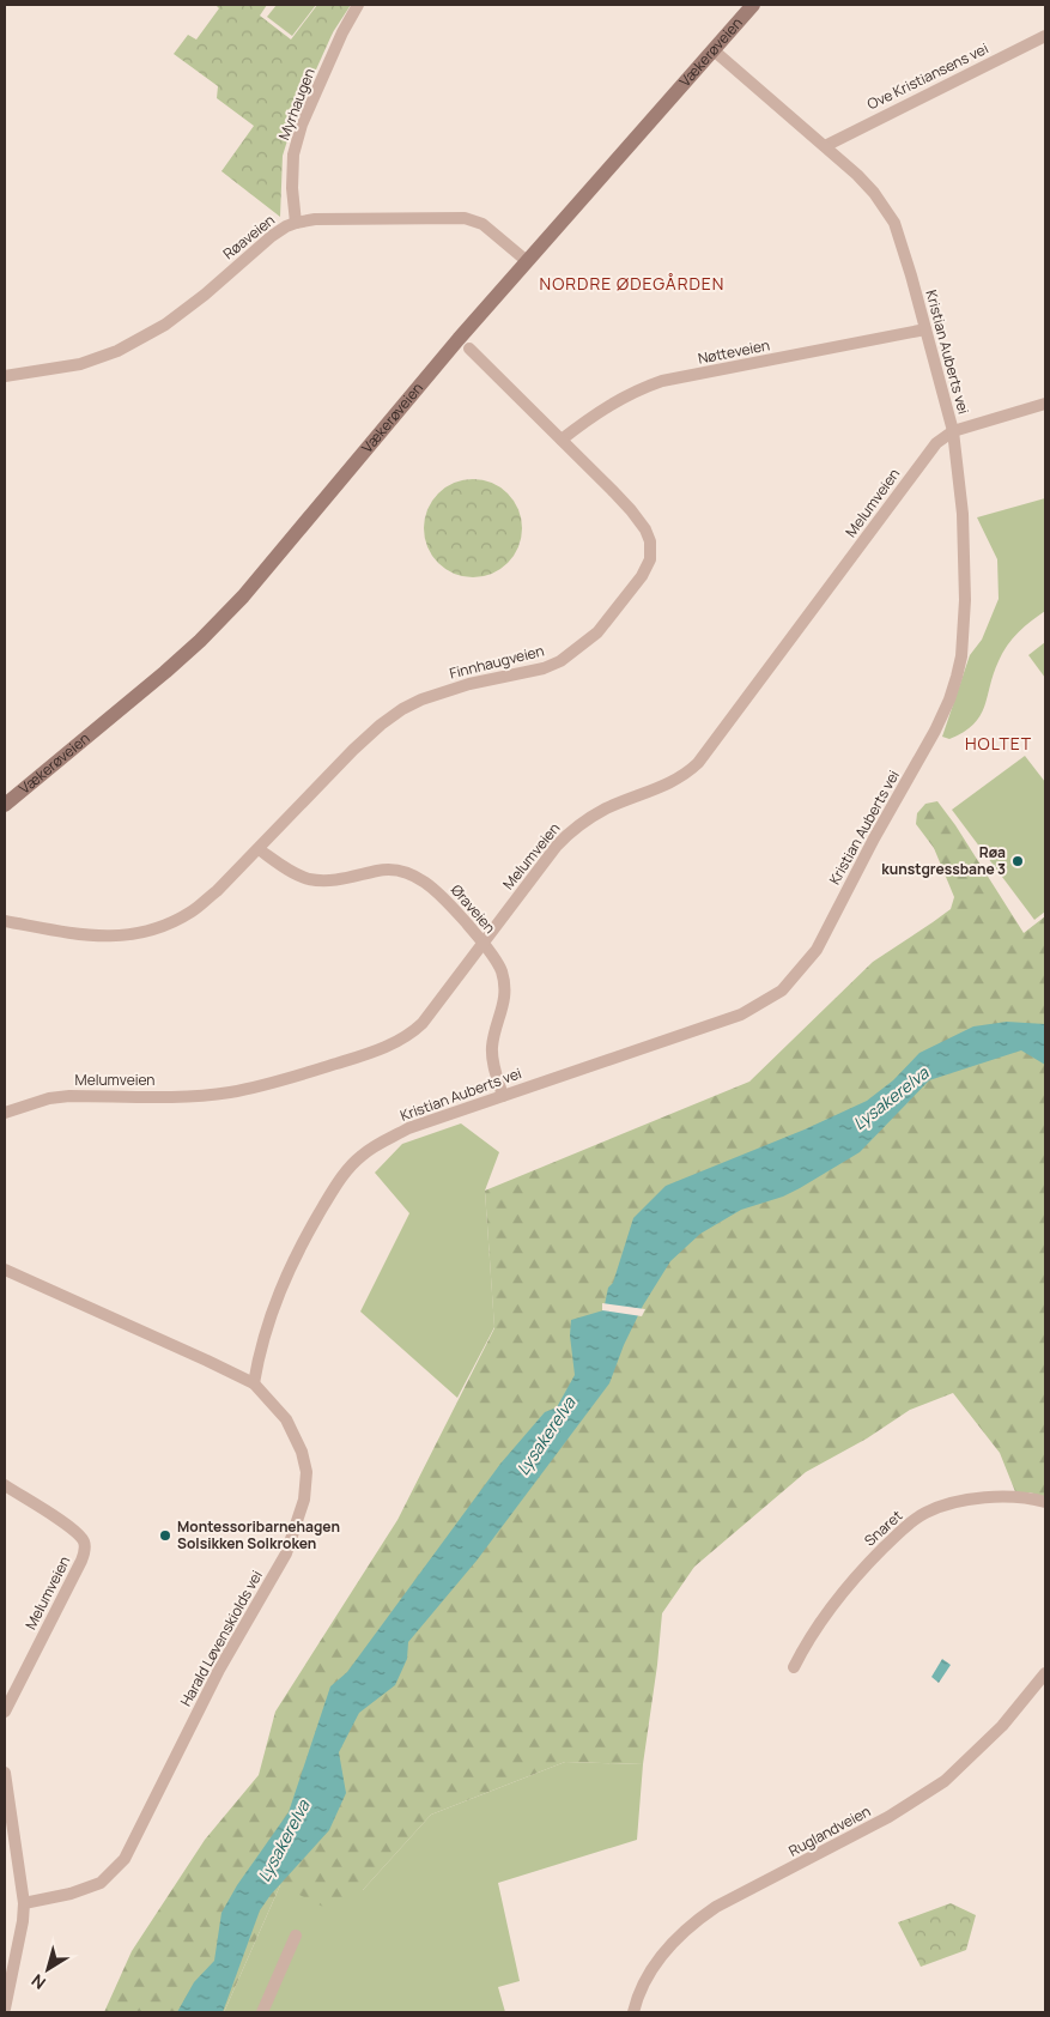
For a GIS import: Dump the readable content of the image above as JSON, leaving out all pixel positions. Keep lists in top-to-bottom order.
{
  "streets": {
    "main road": ["Vækerøveien"],
    "street": [
      "Ove Kristiansens vei",
      "Myrhaugen",
      "Røaveien",
      "Nøtteveien",
      "Kristian Auberts vei",
      "Melumveien",
      "Finnhaugveien",
      "Øraveien",
      "Snaret",
      "Harald Løvenskiolds vei",
      "Ruglandveien"
    ]
  },
  "crossings": [
    ["Vækerøveien", "Røaveien"],
    ["Vækerøveien", "Kristian Auberts vei"],
    ["Ove Kristiansens vei", "Kristian Auberts vei"],
    ["Myrhaugen", "Røaveien"],
    ["Nøtteveien", "Kristian Auberts vei"],
    ["Nøtteveien", "Finnhaugveien"],
    ["Kristian Auberts vei", "Melumveien"],
    ["Kristian Auberts vei", "Øraveien"],
    ["Kristian Auberts vei", "Harald Løvenskiolds vei"],
    ["Melumveien", "Øraveien"],
    ["Finnhaugveien", "Øraveien"]
  ],
  "districts": ["NORDRE ØDEGÅRDEN", "HOLTET"],
  "water": ["Lysakerelva"],
  "places": ["Røa kunstgressbane 3", "Montessoribarnehagen Solsikken Solkroken"],
  "north": "bottom left"
}
